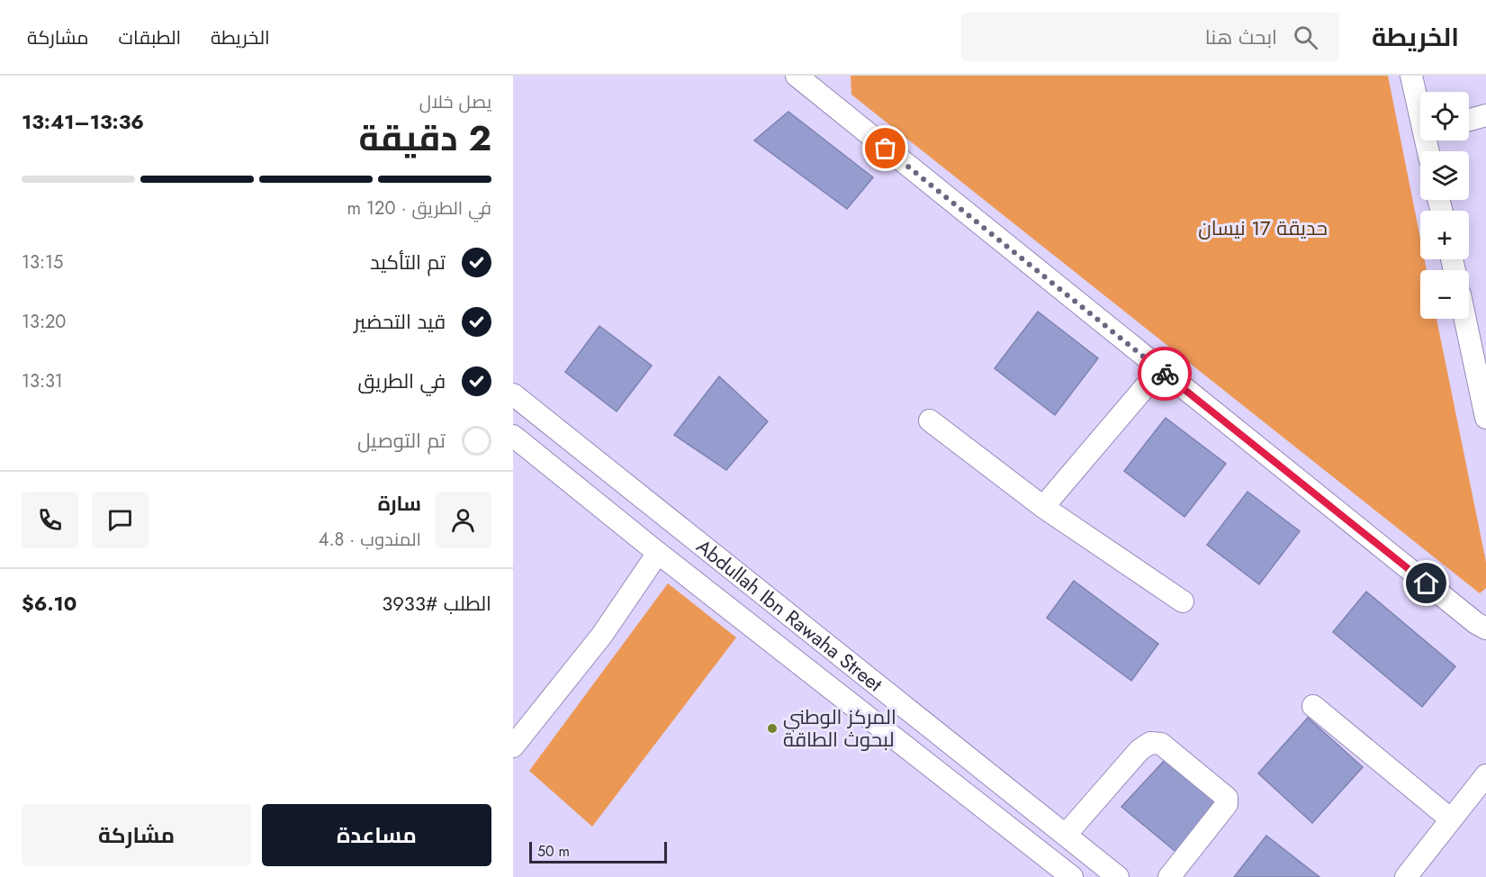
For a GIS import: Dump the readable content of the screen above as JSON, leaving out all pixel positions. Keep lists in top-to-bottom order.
{
  "streets": {
    "street": ["Abdullah Ibn Rawaha Street"]
  },
  "parks": ["حديقة 17 نيسان"],
  "places": ["المركز الوطني لبحوث الطاقة"],
  "scale_bar": "50 m",
  "page": {
    "header": "الخريطة",
    "search": "ابحث هنا",
    "nav": ["الخريطة", "الطبقات", "مشاركة"],
    "heading": ["2 دقيقة", "يصل خلال", "13:36–13:41"],
    "panel": [
      "سارة",
      "المندوب · 4.8",
      "الطلب #3933",
      "$6.10"
    ],
    "map_buttons": ["+", "−"],
    "bar": "في الطريق · 120 m",
    "list": [
      ["تم التأكيد", "13:15"],
      ["قيد التحضير", "13:20"],
      ["في الطريق", "13:31"],
      "تم التوصيل"
    ],
    "buttons": ["مساعدة", "مشاركة"],
    "scale": "50 m"
  }
}
